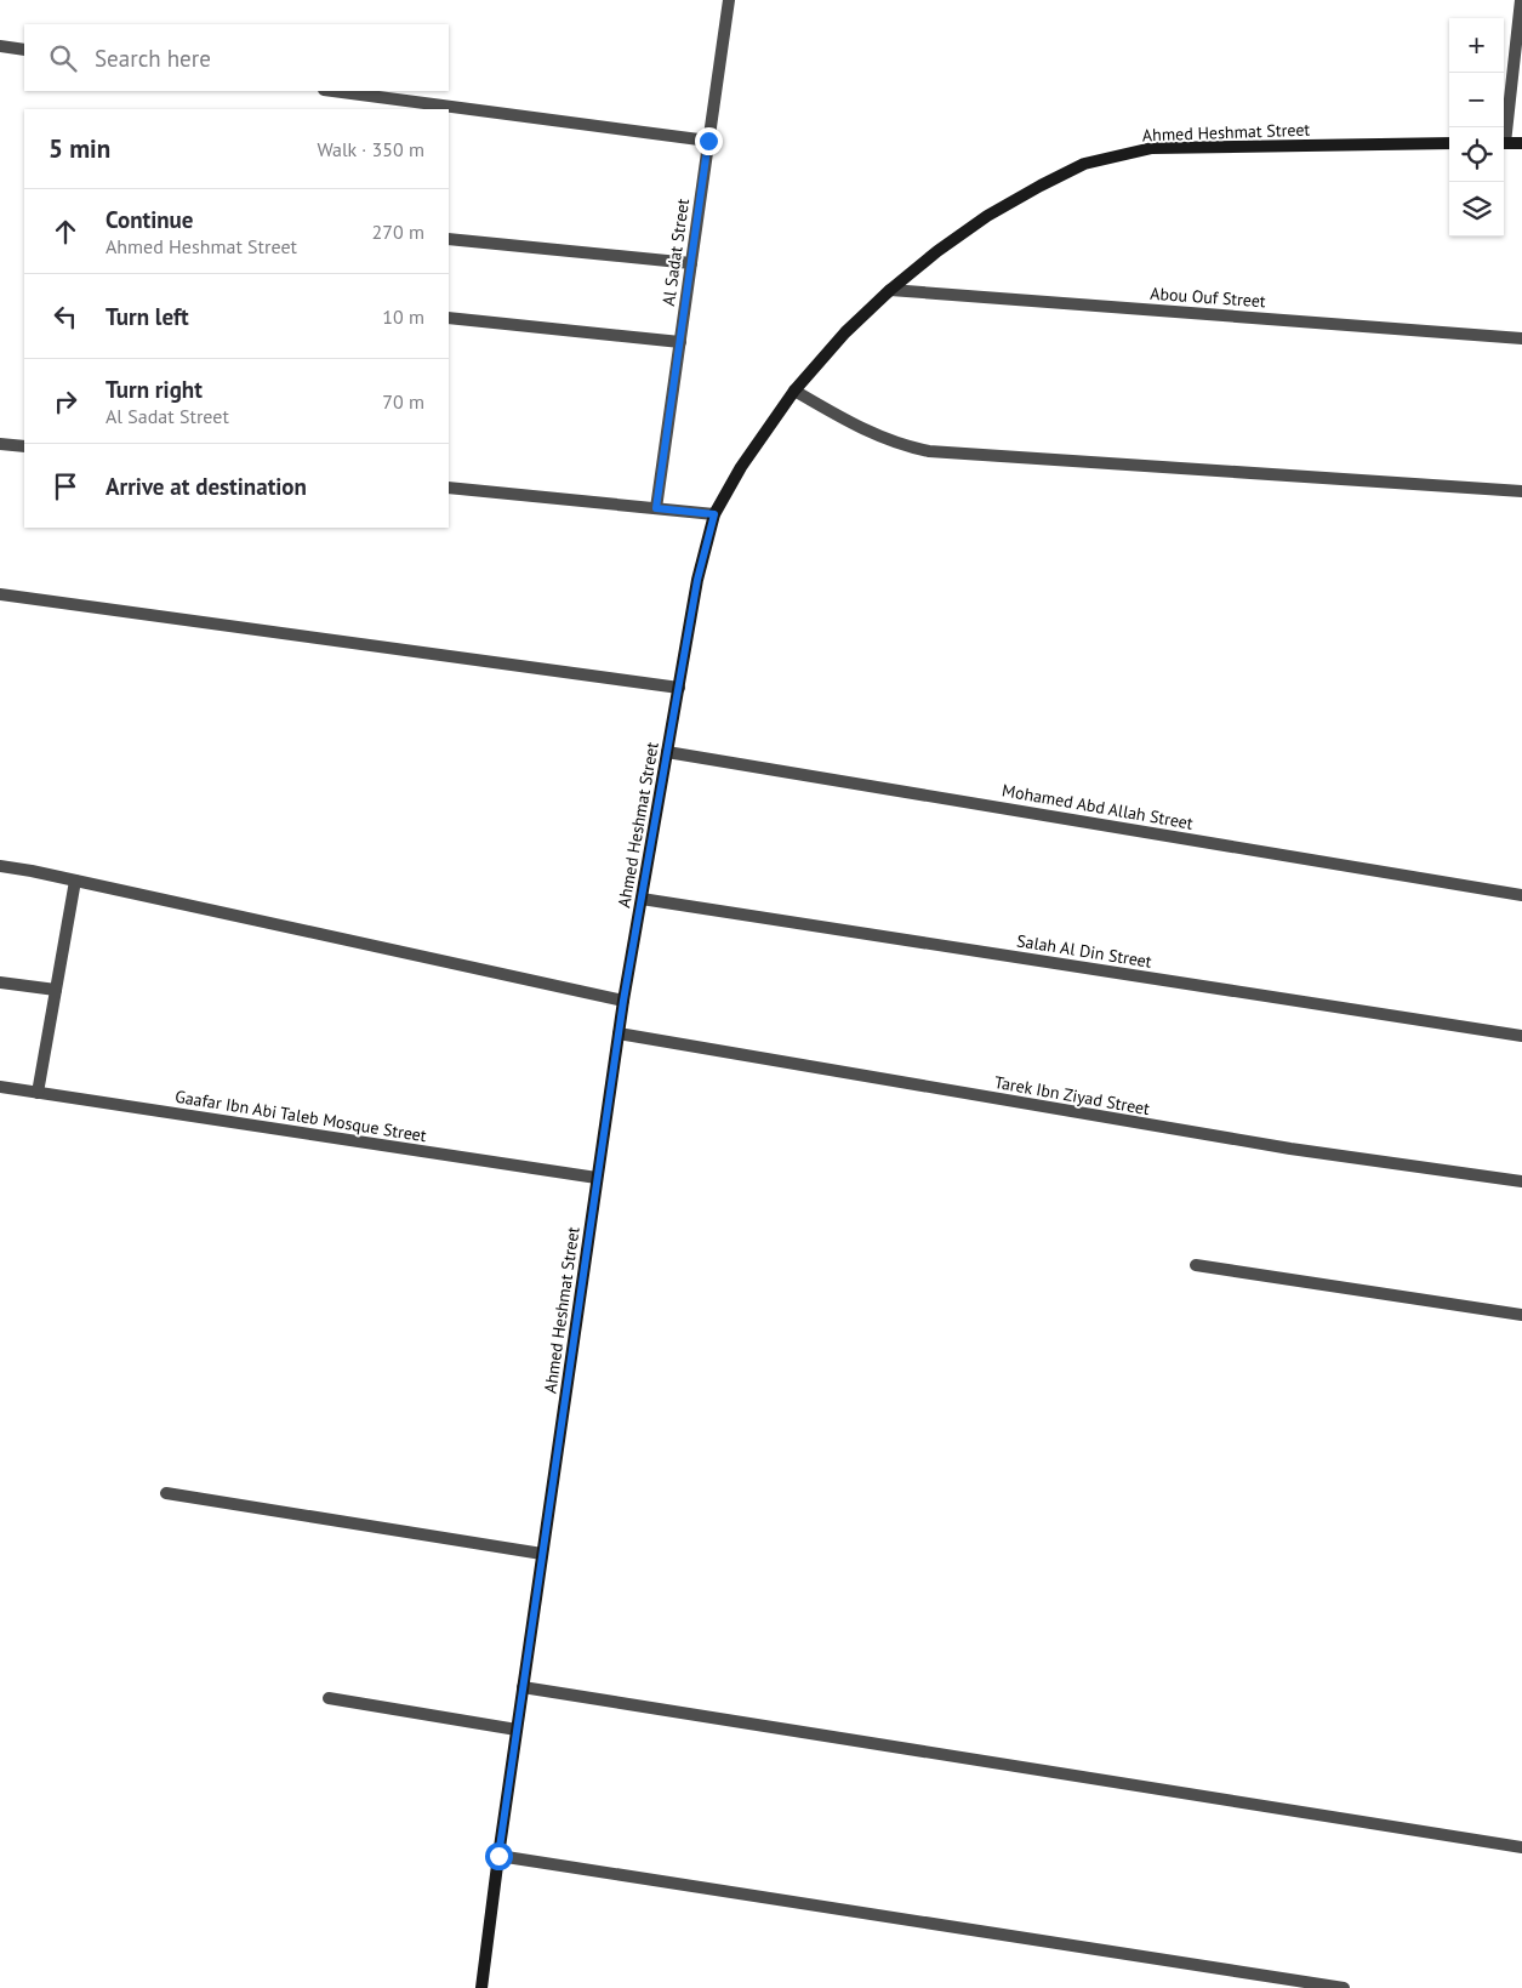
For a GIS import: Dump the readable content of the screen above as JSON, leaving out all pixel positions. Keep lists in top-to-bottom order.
{
  "streets": {
    "street": [
      "Ahmed Heshmat Street",
      "Al Sadat Street",
      "Abou Ouf Street",
      "Mohamed Abd Allah Street",
      "Salah Al Din Street",
      "Tarek Ibn Ziyad Street",
      "Gaafar Ibn Abi Taleb Mosque Street"
    ]
  },
  "crossings": [
    ["Ahmed Heshmat Street", "Abou Ouf Street"],
    ["Ahmed Heshmat Street", "Mohamed Abd Allah Street"],
    ["Ahmed Heshmat Street", "Salah Al Din Street"],
    ["Ahmed Heshmat Street", "Tarek Ibn Ziyad Street"],
    ["Ahmed Heshmat Street", "Gaafar Ibn Abi Taleb Mosque Street"]
  ],
  "page": {
    "map_buttons": ["+", "−"],
    "search": "Search here",
    "heading": ["5 min", "Walk · 350 m"],
    "list": [
      ["Continue", "Ahmed Heshmat Street", "270 m"],
      ["Turn left", "10 m"],
      ["Turn right", "Al Sadat Street", "70 m"],
      "Arrive at destination"
    ]
  }
}
